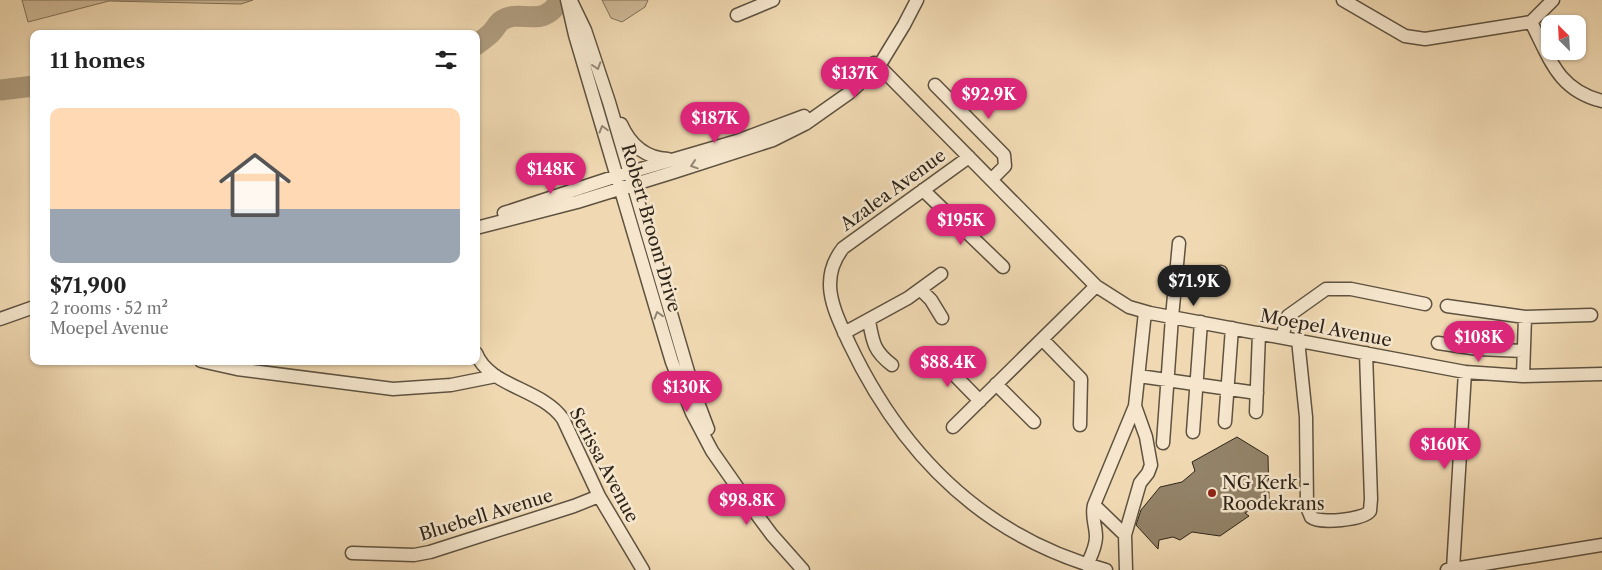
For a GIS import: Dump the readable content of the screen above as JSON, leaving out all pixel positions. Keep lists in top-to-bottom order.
{
  "streets": {
    "street": [
      "Azalea Avenue",
      "Robert Broom Drive",
      "Moepel Avenue",
      "Serissa Avenue",
      "Bluebell Avenue"
    ]
  },
  "crossings": [
    ["Azalea Avenue", "Moepel Avenue"],
    ["Serissa Avenue", "Bluebell Avenue"]
  ],
  "places": ["NG Kerk - Roodekrans"],
  "north": "top left",
  "page": {
    "heading": "11 homes",
    "price": [
      "$137K",
      "$92.9K",
      "$187K",
      "$148K",
      "$195K",
      "$71.9K",
      "$108K",
      "$88.4K",
      "$130K",
      "$160K",
      "$98.8K"
    ],
    "list": [
      {
        "name": "$71,900",
        "note": "2 rooms · 52 m² · Moepel Avenue"
      }
    ]
  }
}
